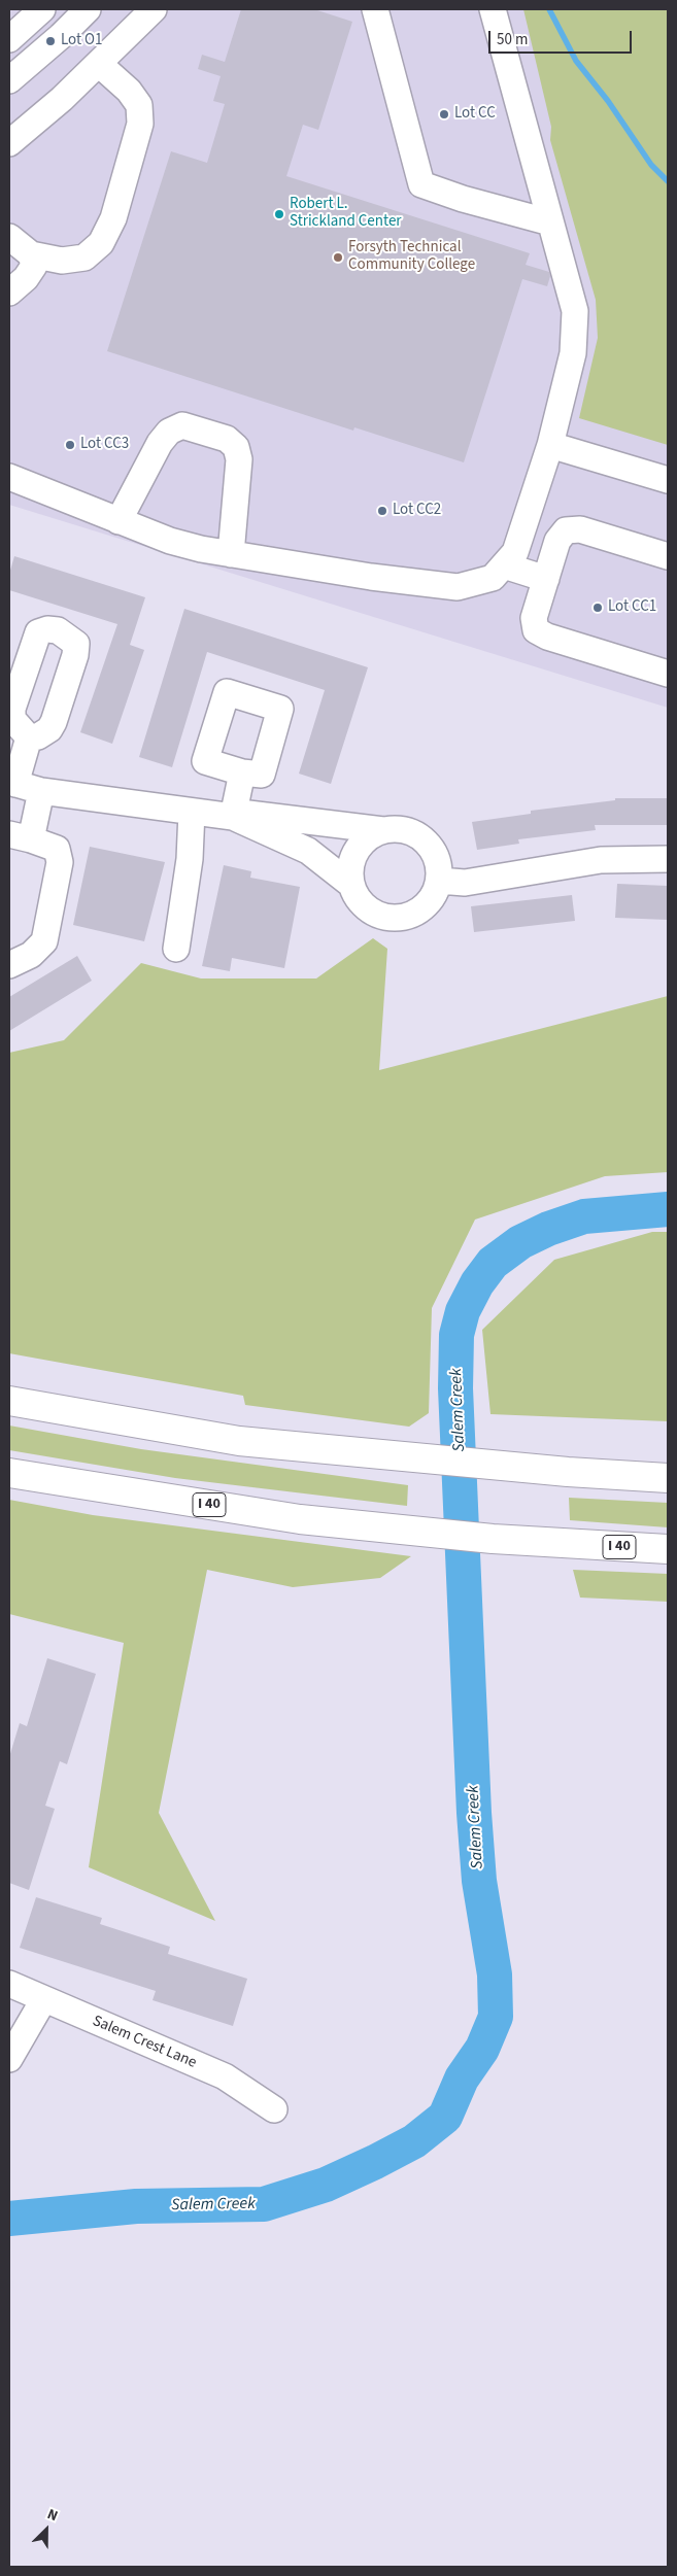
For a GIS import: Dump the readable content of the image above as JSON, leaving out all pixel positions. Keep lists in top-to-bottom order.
{
  "streets": {
    "highway": ["I 40"],
    "street": ["Salem Crest Lane"]
  },
  "water": ["Salem Creek"],
  "places": [
    "Lot O1",
    "Lot CC",
    "Robert L. Strickland Center",
    "Forsyth Technical Community College",
    "Lot CC3",
    "Lot CC2",
    "Lot CC1"
  ],
  "scale_bar": "50 m",
  "north": "top right"
}
